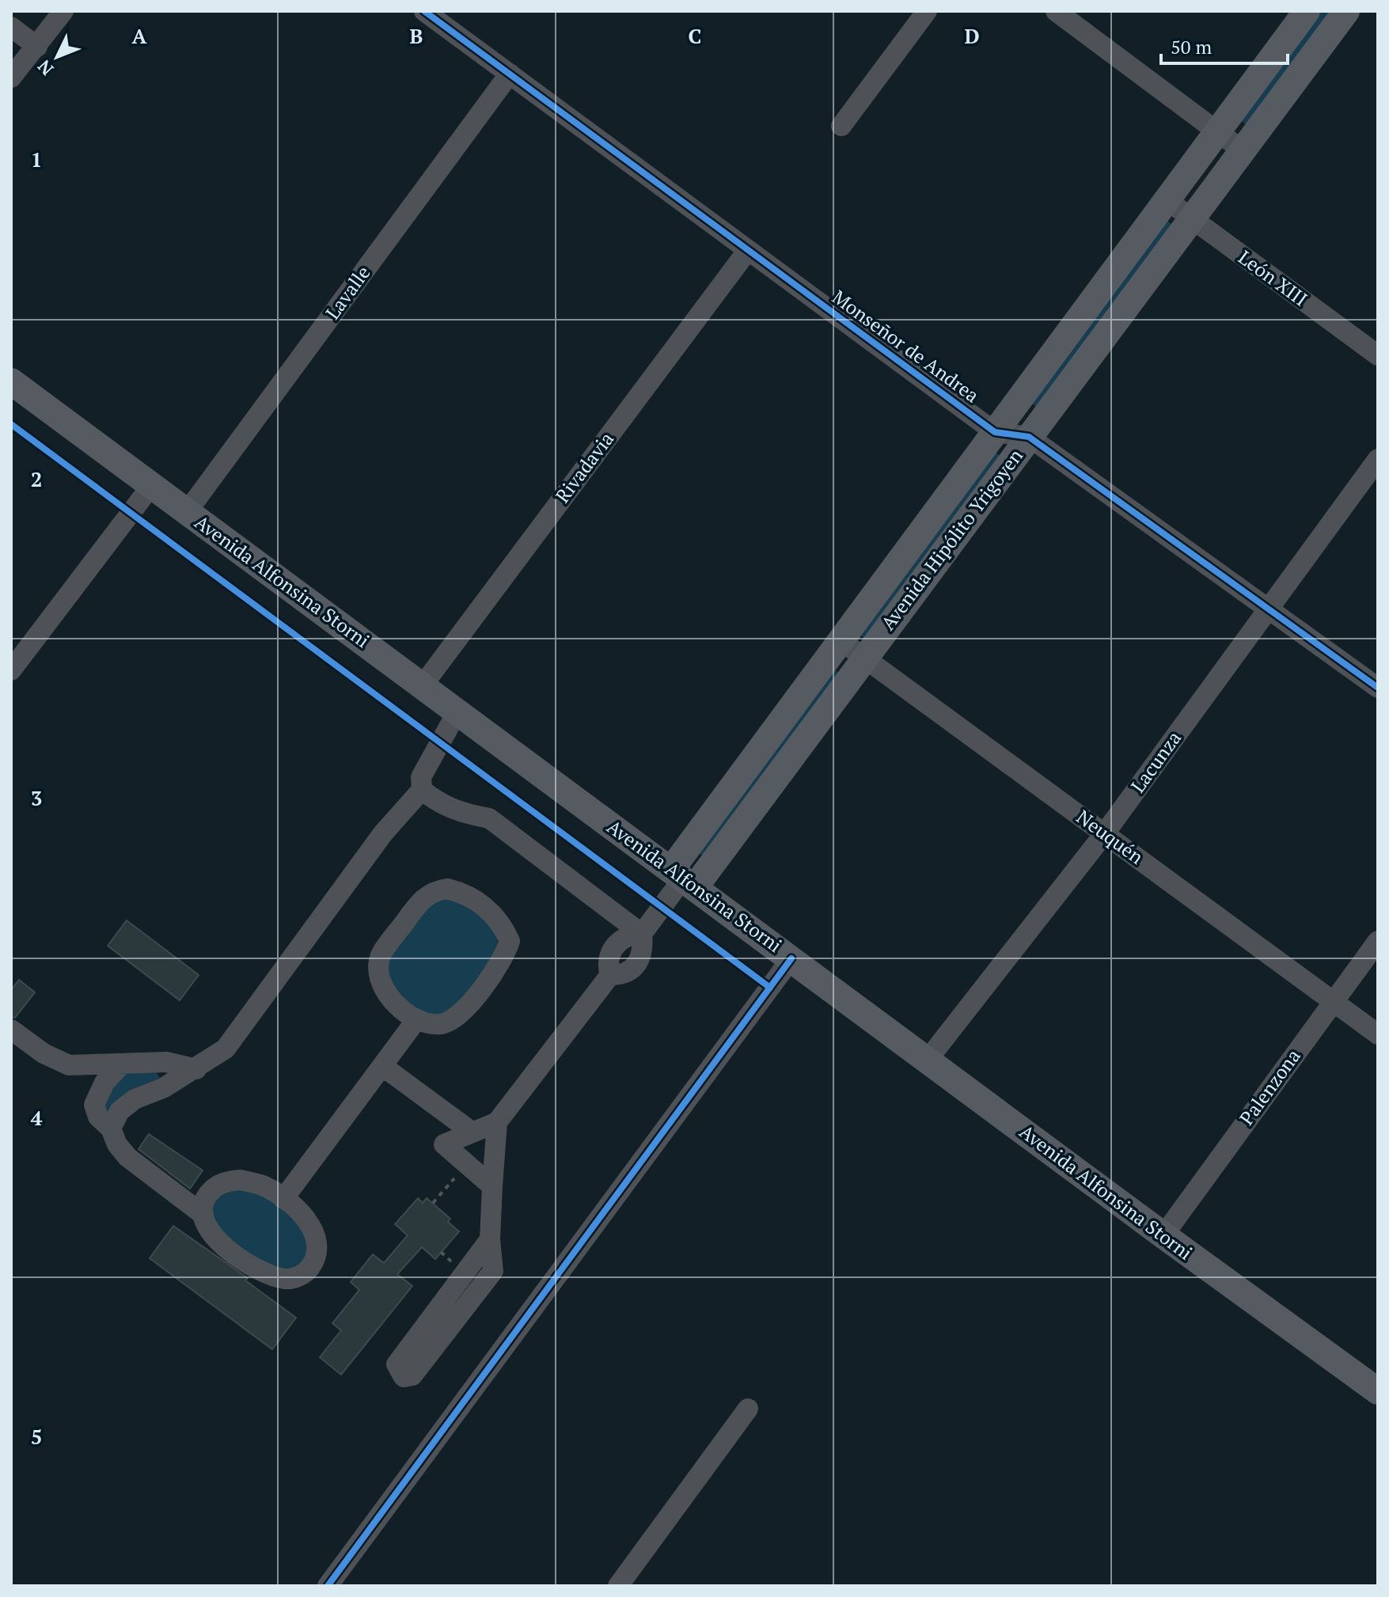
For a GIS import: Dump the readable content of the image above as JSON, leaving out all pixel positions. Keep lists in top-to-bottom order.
{
  "streets": {
    "main road": ["Avenida Hipólito Yrigoyen", "Avenida Alfonsina Storni"],
    "street": [
      "León XIII",
      "Lavalle",
      "Monseñor de Andrea",
      "Rivadavia",
      "Lacunza",
      "Neuquén",
      "Palenzona"
    ]
  },
  "crossings": [
    ["León XIII", "Avenida Hipólito Yrigoyen"],
    ["Lavalle", "Monseñor de Andrea"],
    ["Lavalle", "Avenida Alfonsina Storni"],
    ["Monseñor de Andrea", "Rivadavia"],
    ["Monseñor de Andrea", "Avenida Hipólito Yrigoyen"],
    ["Monseñor de Andrea", "Lacunza"],
    ["Rivadavia", "Avenida Alfonsina Storni"],
    ["Avenida Hipólito Yrigoyen", "Avenida Alfonsina Storni"],
    ["Avenida Hipólito Yrigoyen", "Neuquén"],
    ["Avenida Alfonsina Storni", "Lacunza"],
    ["Avenida Alfonsina Storni", "Palenzona"],
    ["Lacunza", "Neuquén"],
    ["Neuquén", "Palenzona"]
  ],
  "scale_bar": "50 m",
  "north": "bottom left",
  "grid": {
    "columns": [
      "A",
      "B",
      "C",
      "D"
    ],
    "rows": [
      "1",
      "2",
      "3",
      "4",
      "5"
    ]
  }
}
